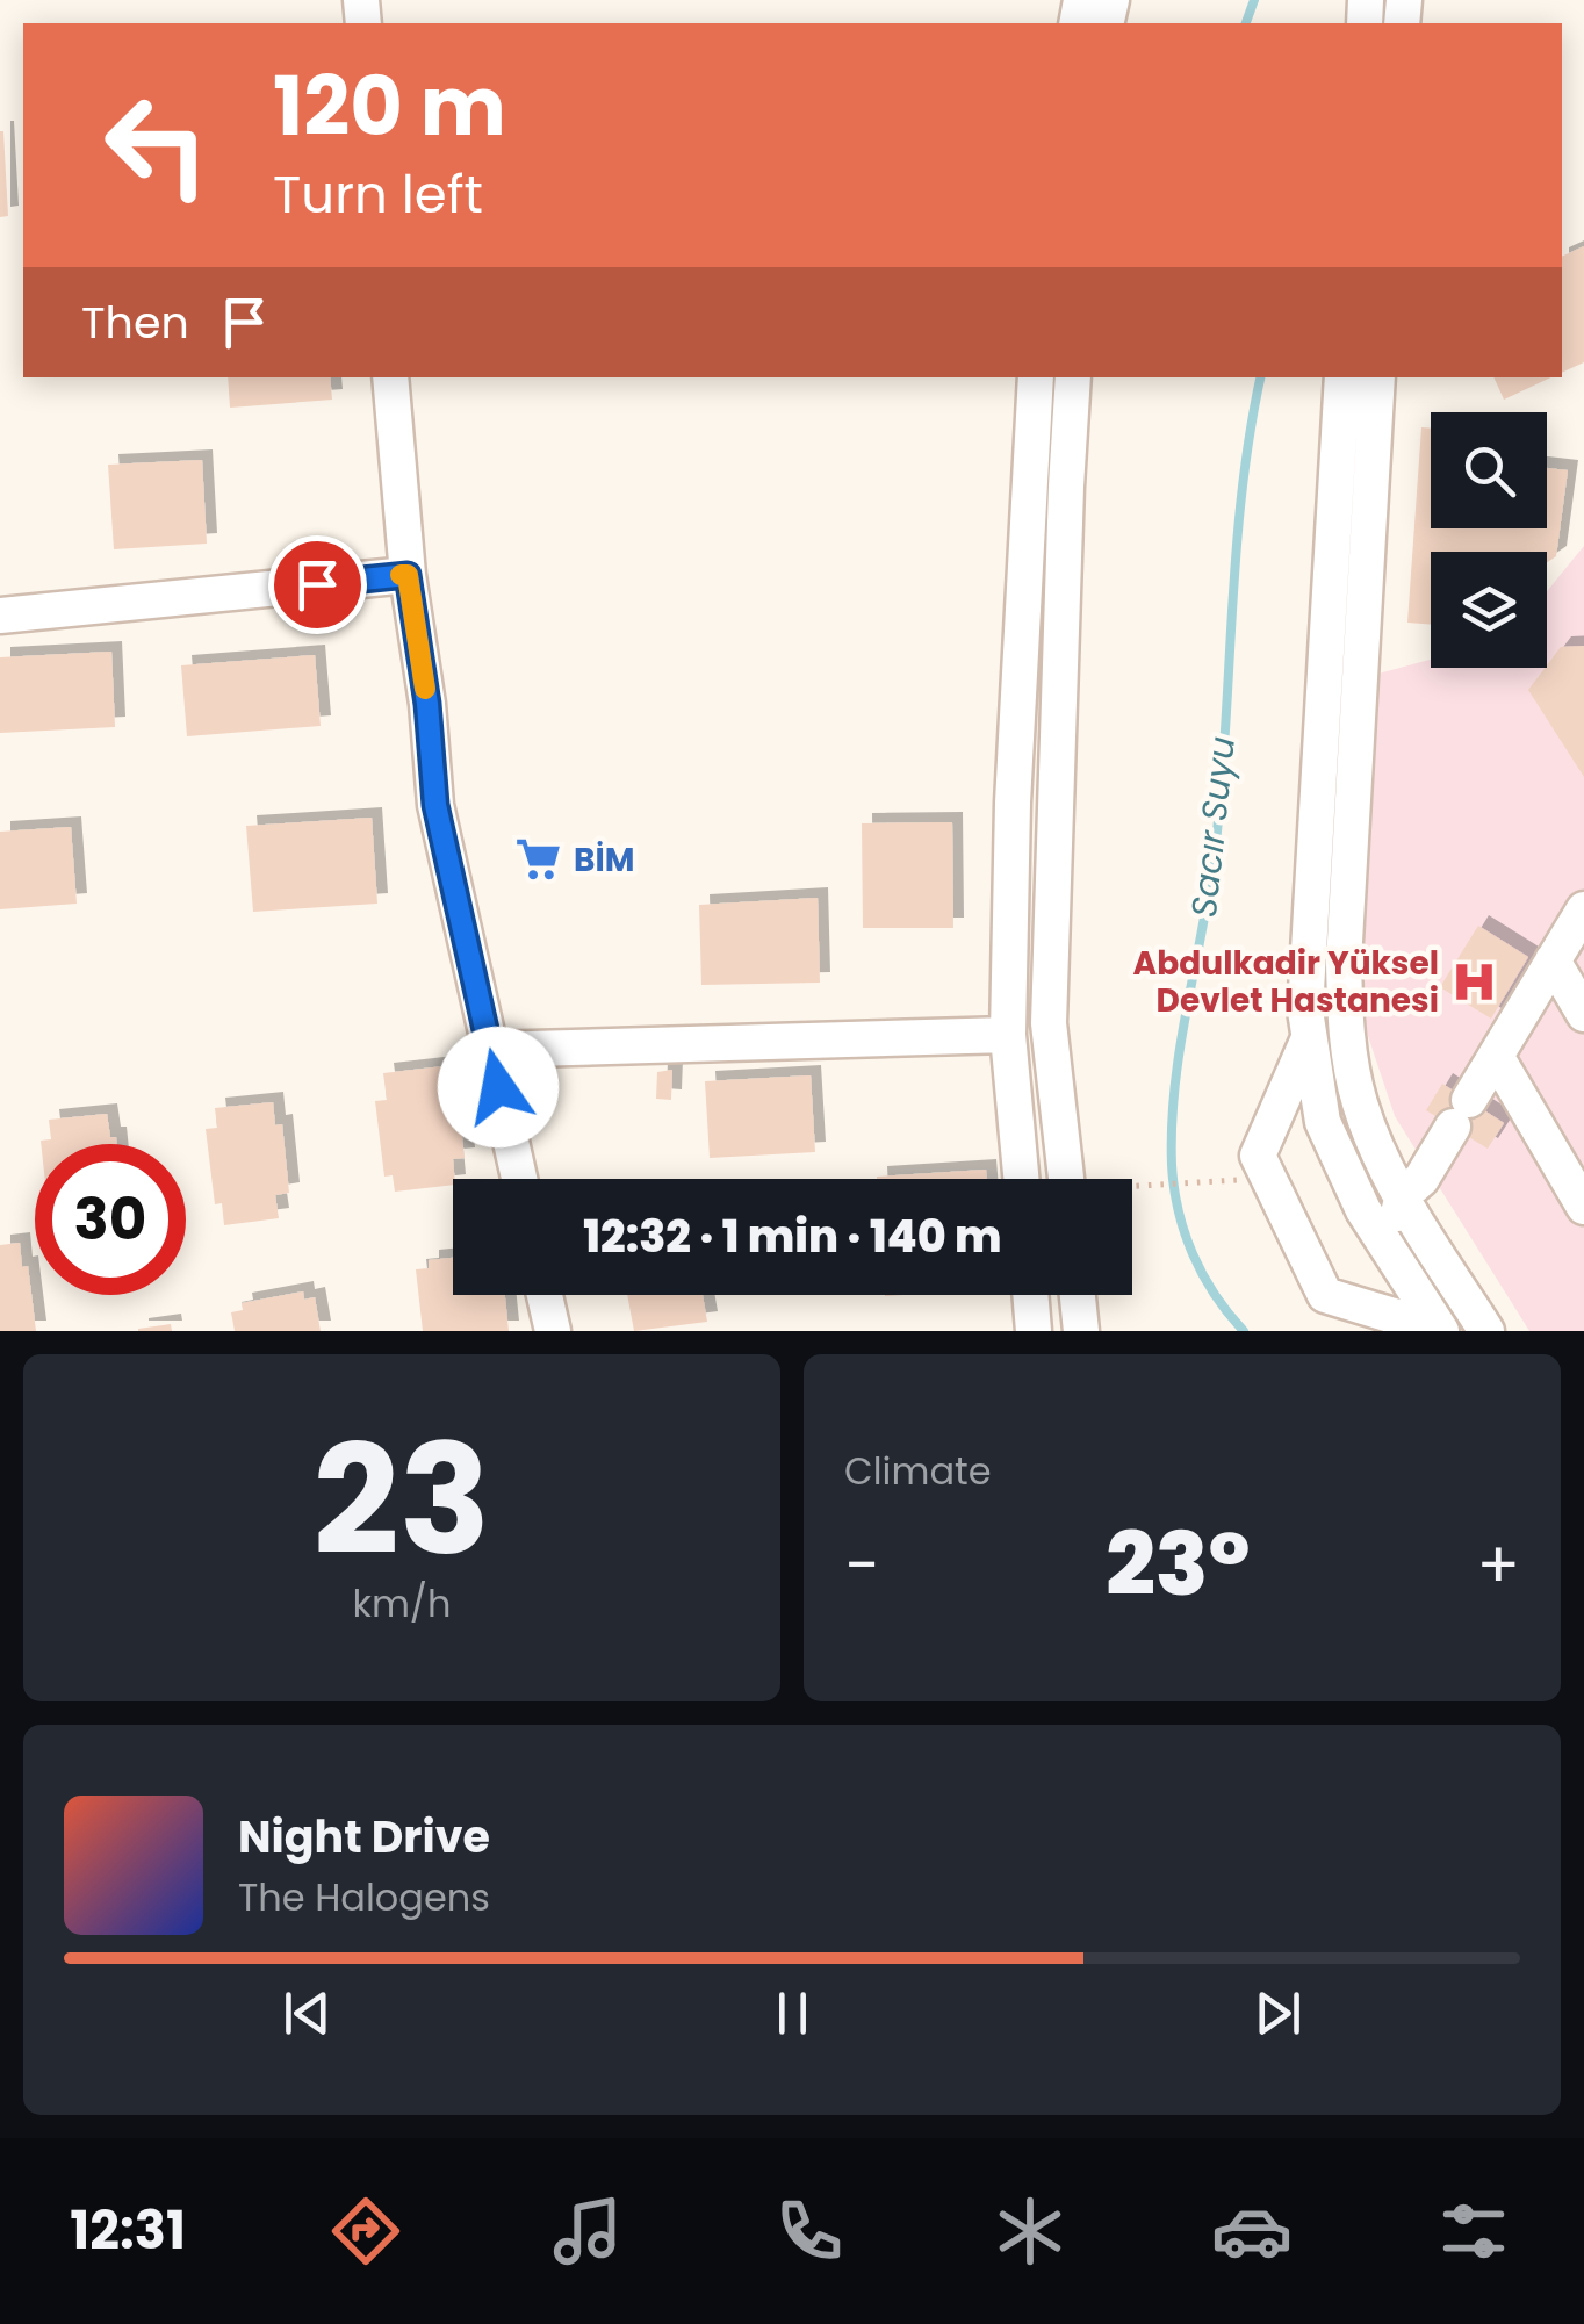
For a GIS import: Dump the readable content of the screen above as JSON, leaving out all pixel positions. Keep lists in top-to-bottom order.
{
  "water": ["Sacır Suyu"],
  "places": {
    "supermarket": ["BİM"],
    "hospital": ["Abdulkadir Yüksel Devlet Hastanesi"]
  },
  "page": {
    "turn": ["120 m", "Turn left"],
    "then": "Then",
    "limit": "30",
    "trip": "12:32 · 1 min · 140 m",
    "tile": [
      ["23", "km/h"],
      "Climate"
    ],
    "heat": ["−", "23°", "+"],
    "song": ["Night Drive", "The Halogens"],
    "tabs": "12:31"
  }
}
